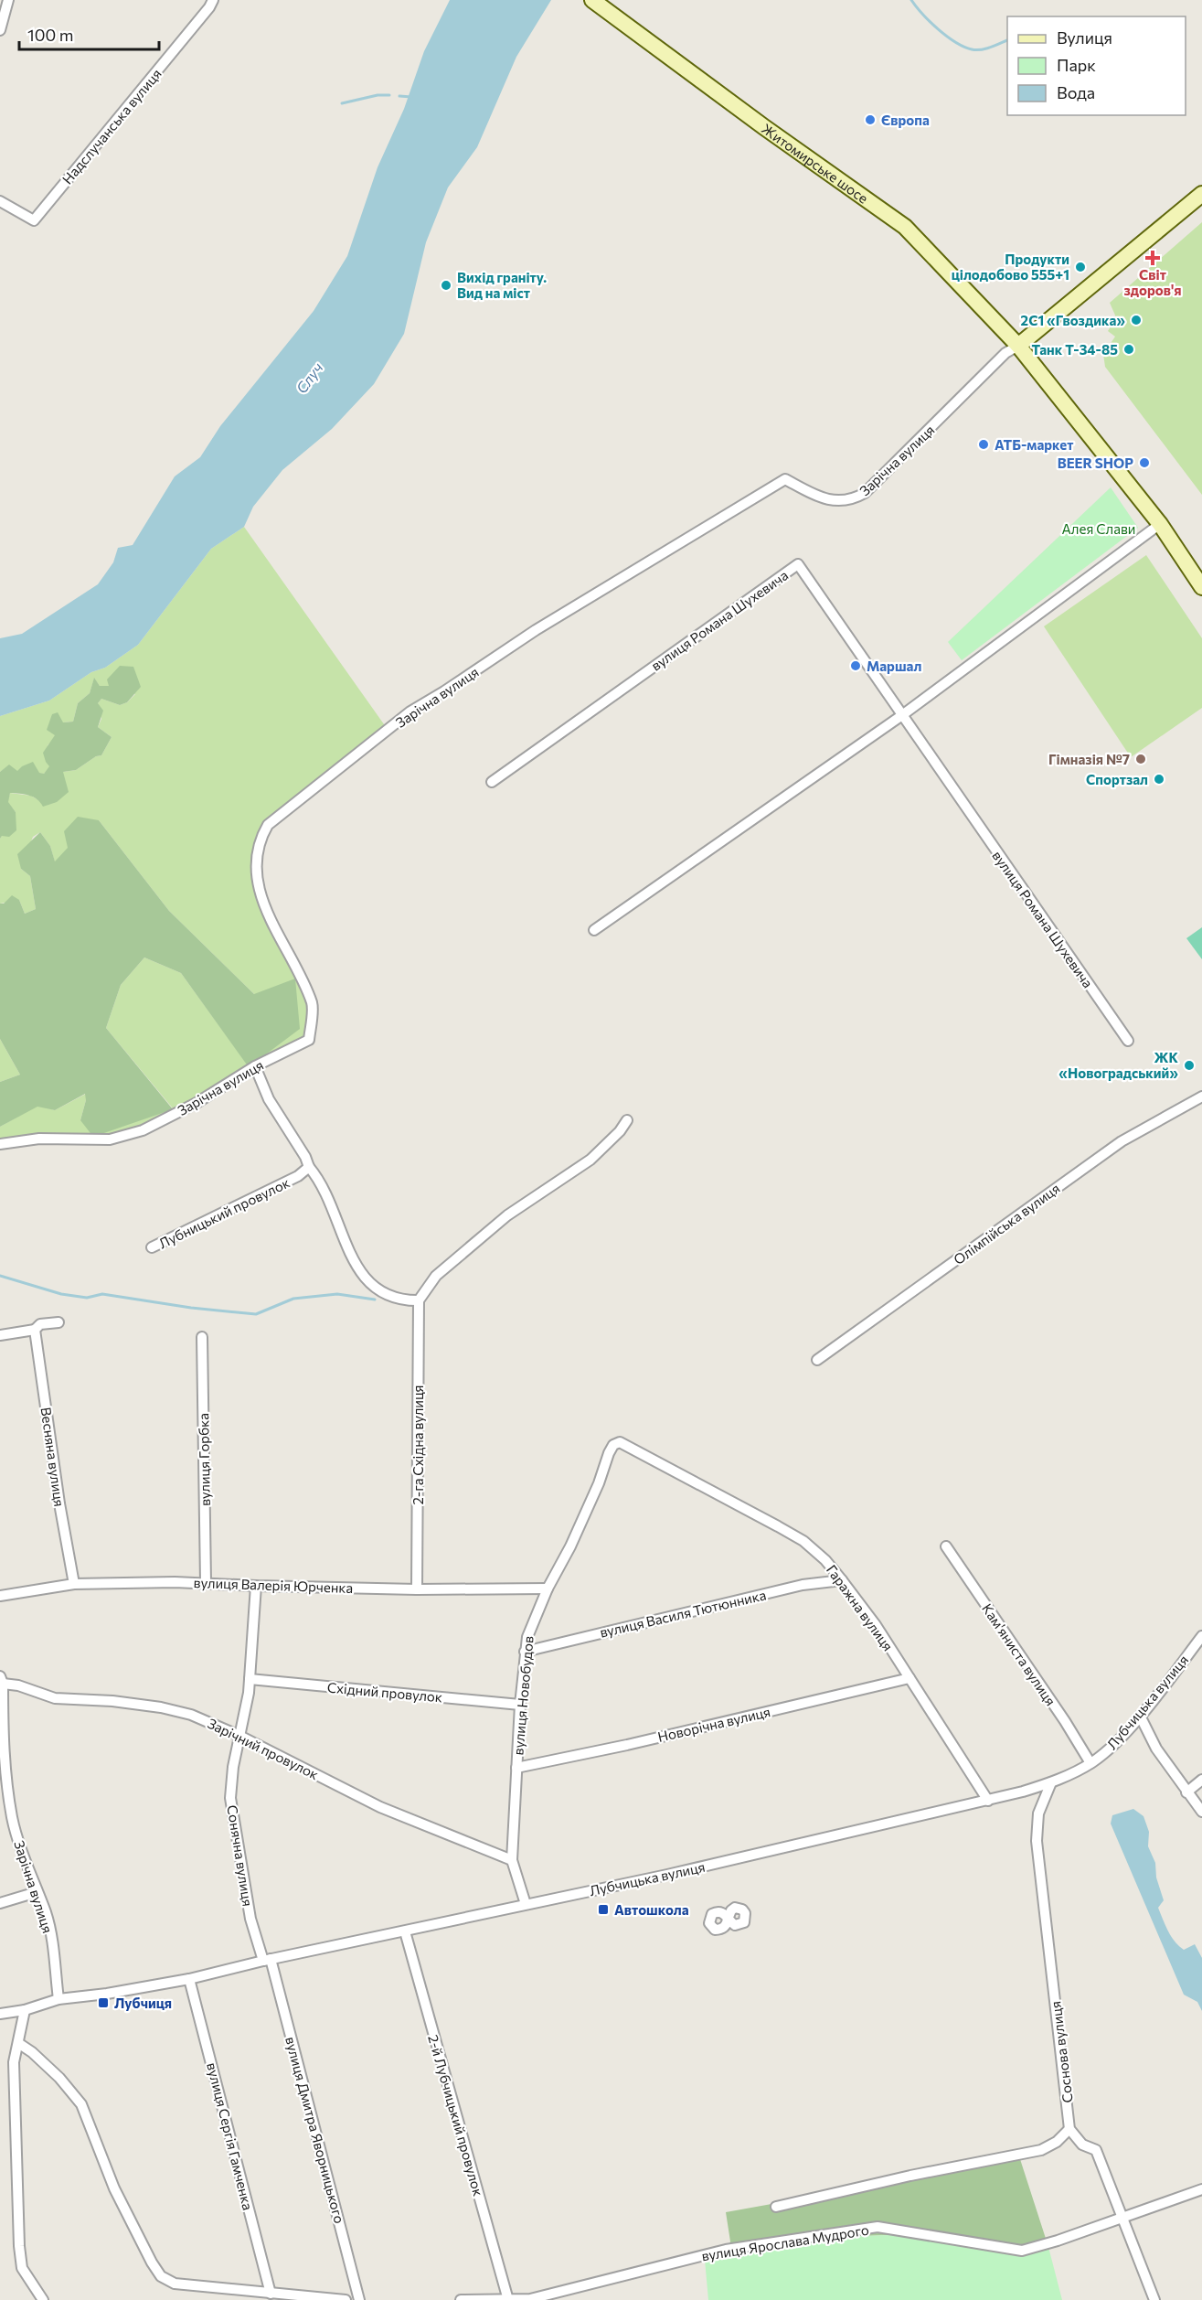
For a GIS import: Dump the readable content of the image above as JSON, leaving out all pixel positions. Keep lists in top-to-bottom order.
{
  "streets": {
    "main road": ["Житомирське шосе"],
    "street": [
      "Надслучанська вулиця",
      "Зарічна вулиця",
      "вулиця Романа Шухевича",
      "Лубницький провулок",
      "Олімпійська вулиця",
      "2-га Східна вулиця",
      "Весняна вулиця",
      "вулиця Горбка",
      "вулиця Валерія Юрченка",
      "Гаражна вулиця",
      "вулиця Василя Тютюнника",
      "Кам'яниста вулиця",
      "Східний провулок",
      "вулиця Новобудов",
      "Лубчицька вулиця",
      "Новорічна вулиця",
      "Зарічний провулок",
      "Сонячна вулиця",
      "Соснова вулиця",
      "2-й Лубчицький провулок",
      "вулиця Дмитра Яворницького",
      "вулиця Сергія Гамченка",
      "вулиця Ярослава Мудрого"
    ]
  },
  "crossings": [
    ["Житомирське шосе", "Зарічна вулиця"],
    ["Зарічна вулиця", "Лубчицька вулиця"],
    ["Зарічна вулиця", "Зарічний провулок"],
    ["2-га Східна вулиця", "вулиця Валерія Юрченка"],
    ["Весняна вулиця", "вулиця Валерія Юрченка"],
    ["вулиця Горбка", "вулиця Валерія Юрченка"],
    ["вулиця Валерія Юрченка", "вулиця Новобудов"],
    ["вулиця Валерія Юрченка", "Сонячна вулиця"],
    ["Гаражна вулиця", "вулиця Василя Тютюнника"],
    ["Гаражна вулиця", "вулиця Новобудов"],
    ["Гаражна вулиця", "Лубчицька вулиця"],
    ["Гаражна вулиця", "Новорічна вулиця"],
    ["вулиця Василя Тютюнника", "вулиця Новобудов"],
    ["Кам'яниста вулиця", "Лубчицька вулиця"],
    ["Східний провулок", "вулиця Новобудов"],
    ["Східний провулок", "Сонячна вулиця"],
    ["вулиця Новобудов", "Лубчицька вулиця"],
    ["вулиця Новобудов", "Новорічна вулиця"],
    ["вулиця Новобудов", "Зарічний провулок"],
    ["Лубчицька вулиця", "Сонячна вулиця"],
    ["Лубчицька вулиця", "Соснова вулиця"],
    ["Лубчицька вулиця", "2-й Лубчицький провулок"],
    ["Лубчицька вулиця", "вулиця Дмитра Яворницького"],
    ["Лубчицька вулиця", "вулиця Сергія Гамченка"],
    ["Зарічний провулок", "Сонячна вулиця"],
    ["Сонячна вулиця", "вулиця Дмитра Яворницького"],
    ["2-й Лубчицький провулок", "вулиця Ярослава Мудрого"]
  ],
  "water": ["Случ"],
  "parks": ["Алея Слави"],
  "places": {
    "other": [
      "Європа",
      "Продукти цілодобово 555+1",
      "Вихід граніту. Вид на міст",
      "2С1 «Гвоздика»",
      "Танк Т-34-85",
      "АТБ-маркет",
      "BEER SHOP",
      "Маршал",
      "Гімназія №7",
      "Спортзал",
      "ЖК «Новоградський»"
    ],
    "health": ["Світ здоров'я"],
    "transit": ["Автошкола", "Лубчиця"]
  },
  "legend": ["Вулиця", "Парк", "Вода"],
  "scale_bar": "100 m"
}
